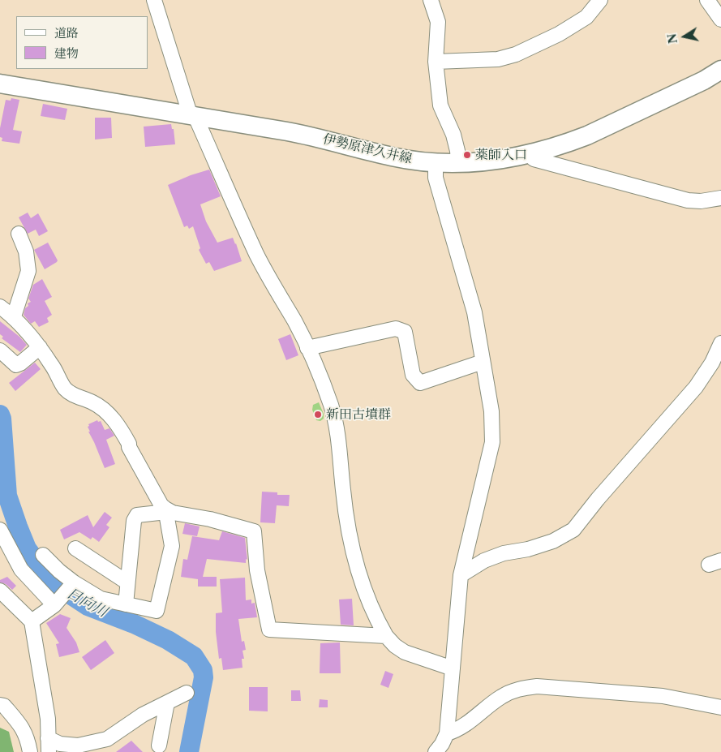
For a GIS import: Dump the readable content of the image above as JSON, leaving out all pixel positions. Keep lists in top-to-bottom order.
{
  "streets": {
    "main road": ["伊勢原津久井線"]
  },
  "water": ["日向川"],
  "places": ["薬師入口", "新田古墳群"],
  "legend": ["道路", "建物"],
  "north": "left"
}
